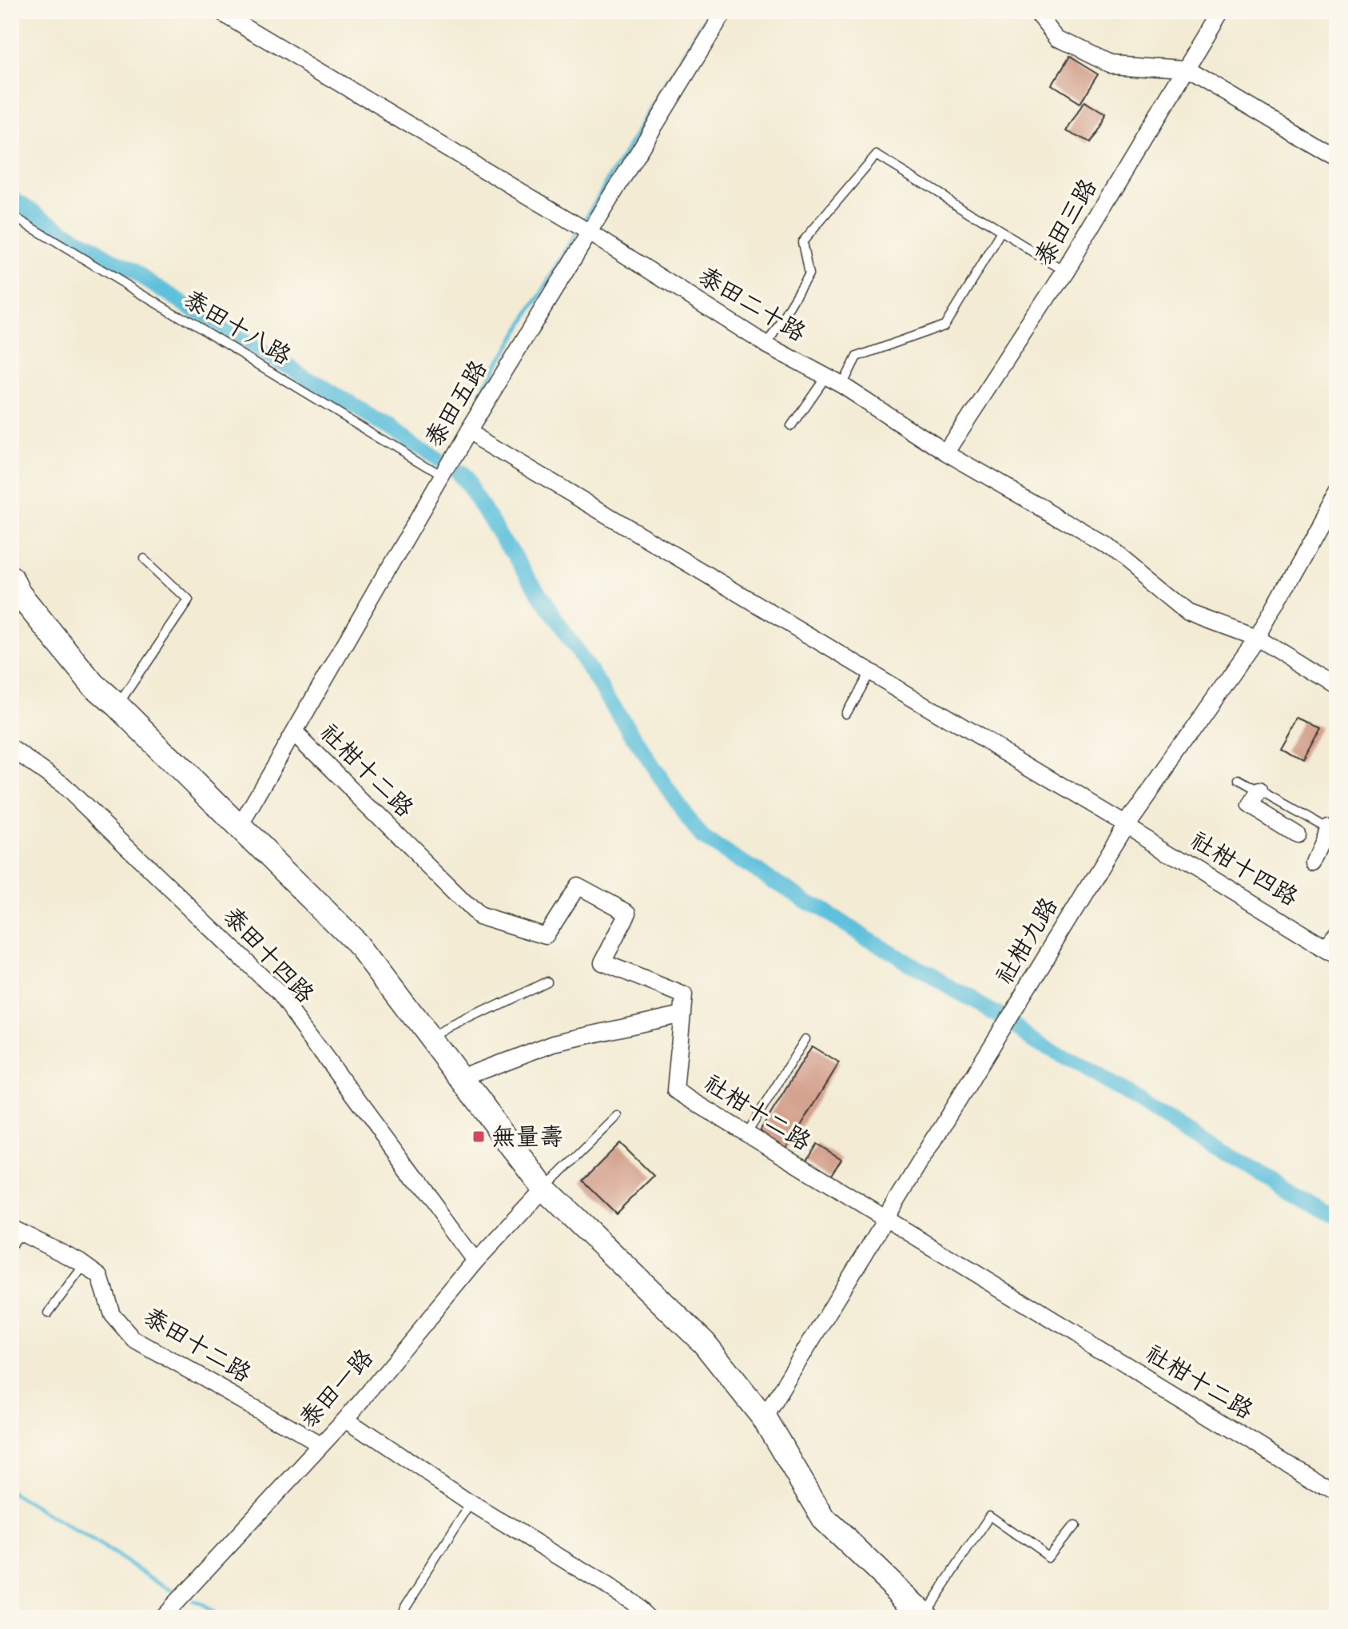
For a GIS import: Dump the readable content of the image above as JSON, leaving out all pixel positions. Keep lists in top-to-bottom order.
{
  "streets": {
    "street": [
      "泰田三路",
      "泰田二十路",
      "泰田五路",
      "社柑十二路",
      "社柑十四路",
      "社柑九路",
      "泰田十四路",
      "泰田十二路",
      "泰田一路"
    ],
    "lane": ["泰田十八路"]
  },
  "crossings": [
    ["泰田三路", "泰田二十路"],
    ["泰田二十路", "泰田五路"],
    ["泰田二十路", "社柑九路"],
    ["泰田十八路", "泰田五路"],
    ["泰田五路", "社柑十二路"],
    ["泰田五路", "社柑十四路"],
    ["社柑十二路", "社柑九路"],
    ["社柑十四路", "社柑九路"],
    ["泰田十四路", "泰田一路"],
    ["泰田十二路", "泰田一路"]
  ],
  "places": {
    "transit": ["無量壽"]
  }
}
